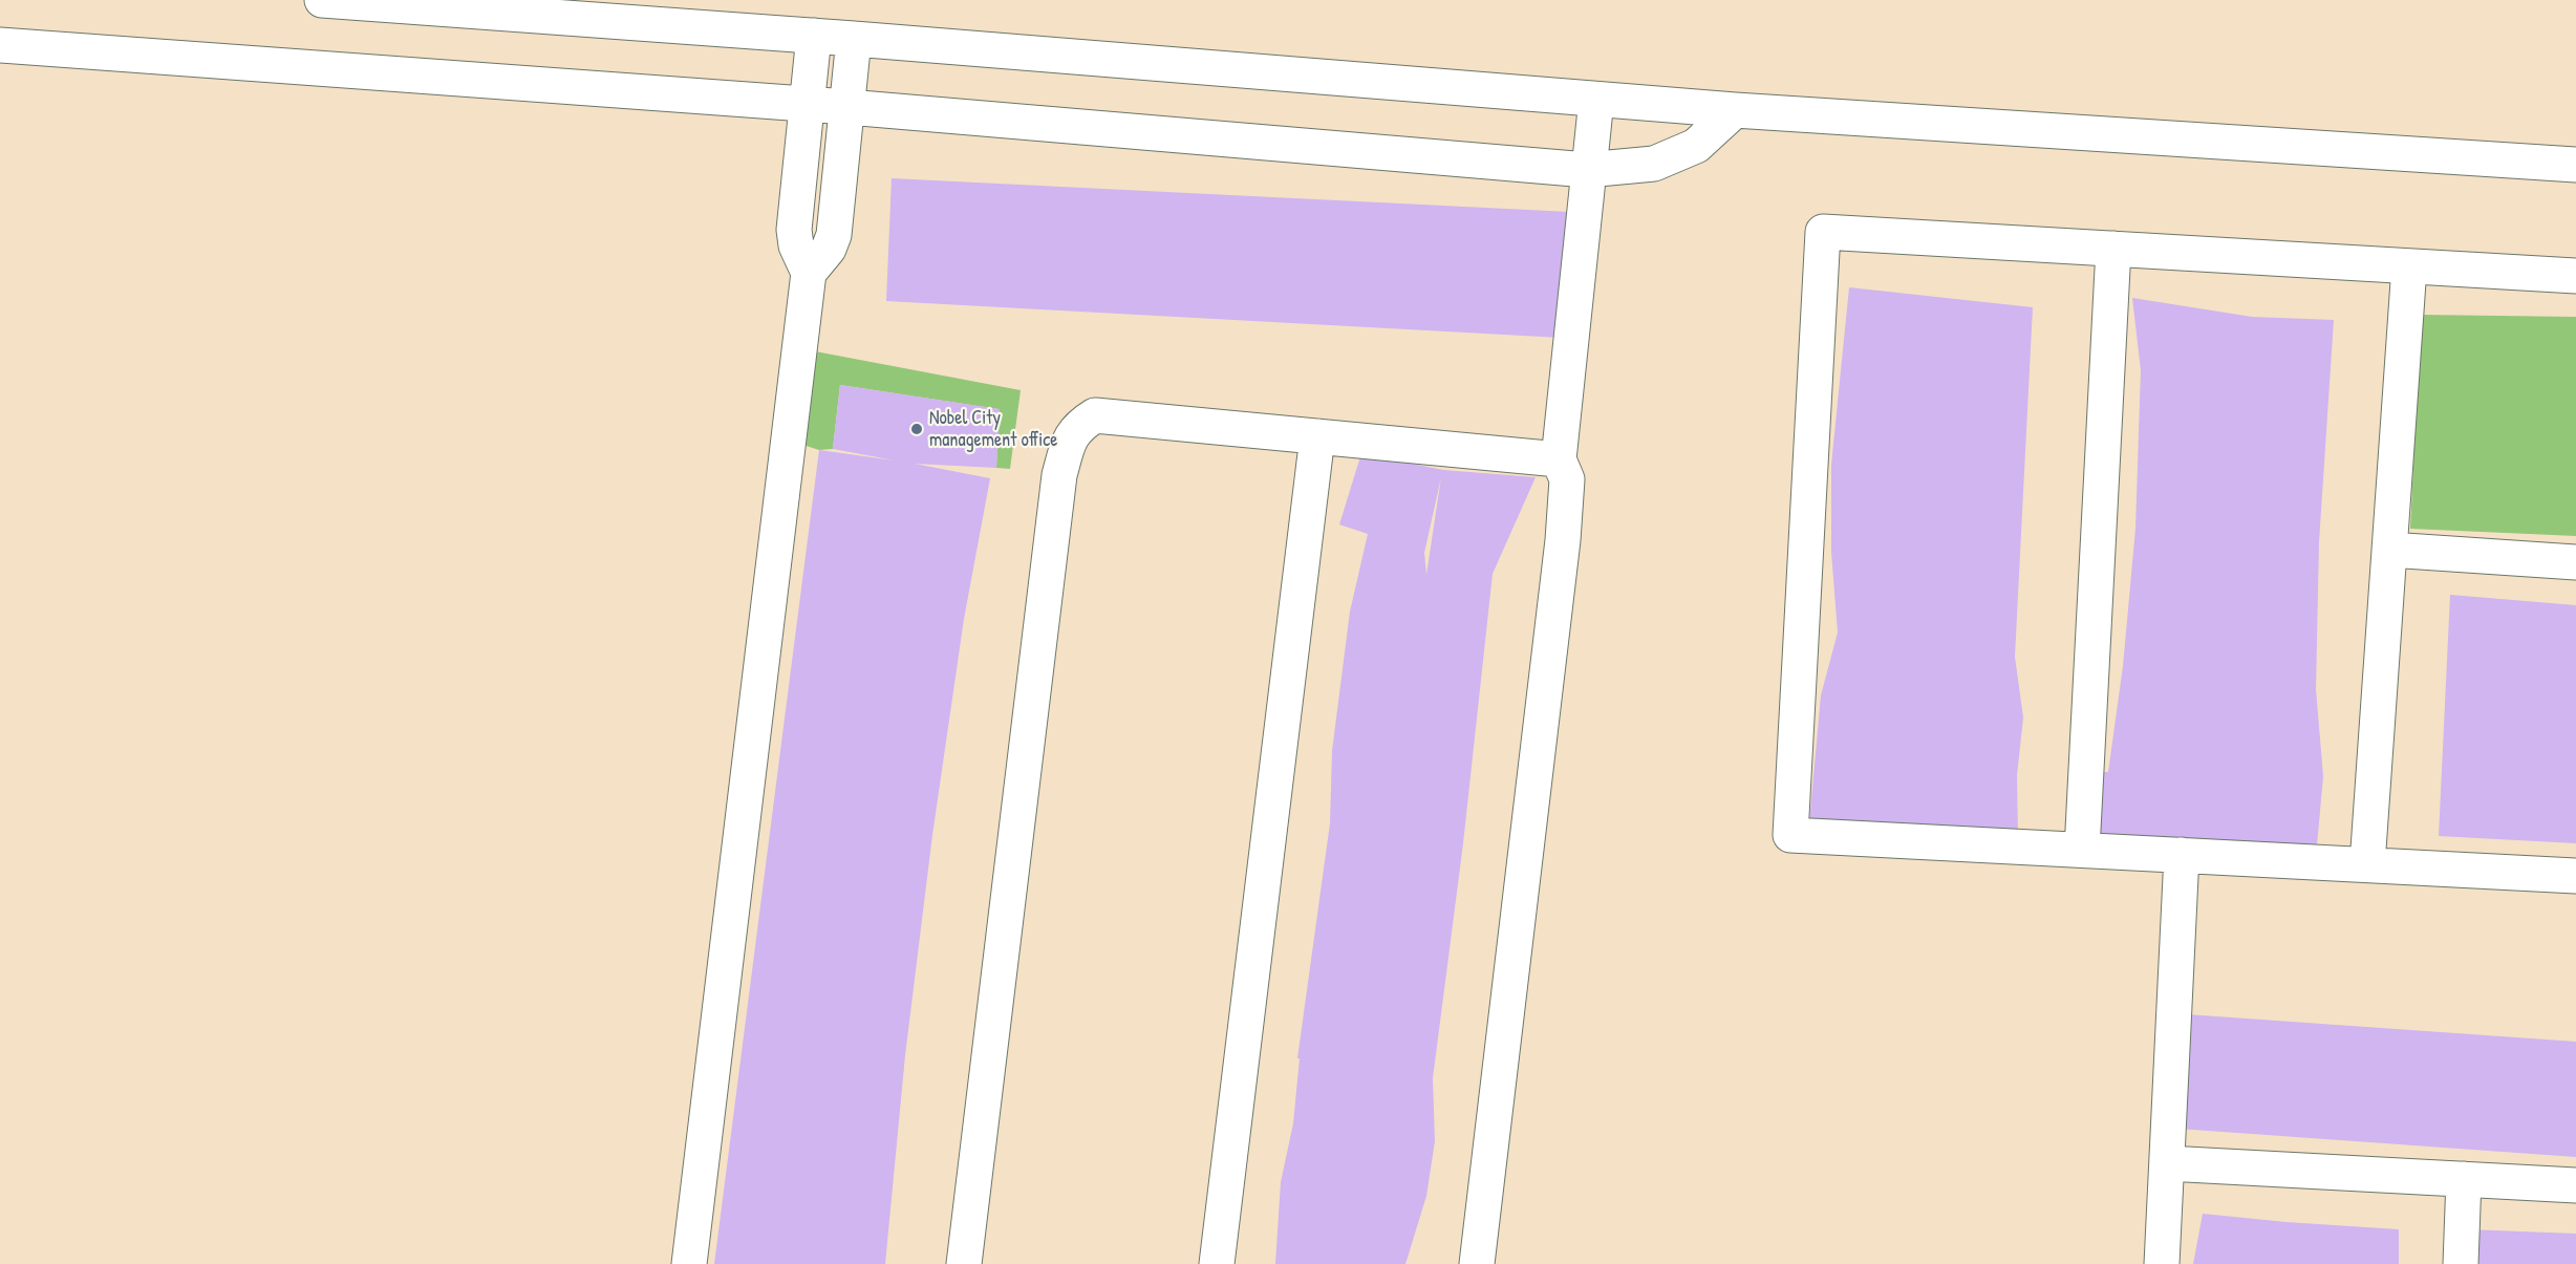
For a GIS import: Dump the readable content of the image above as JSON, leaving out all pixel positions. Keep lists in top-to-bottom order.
{
  "places": ["Nobel City management office"]
}
